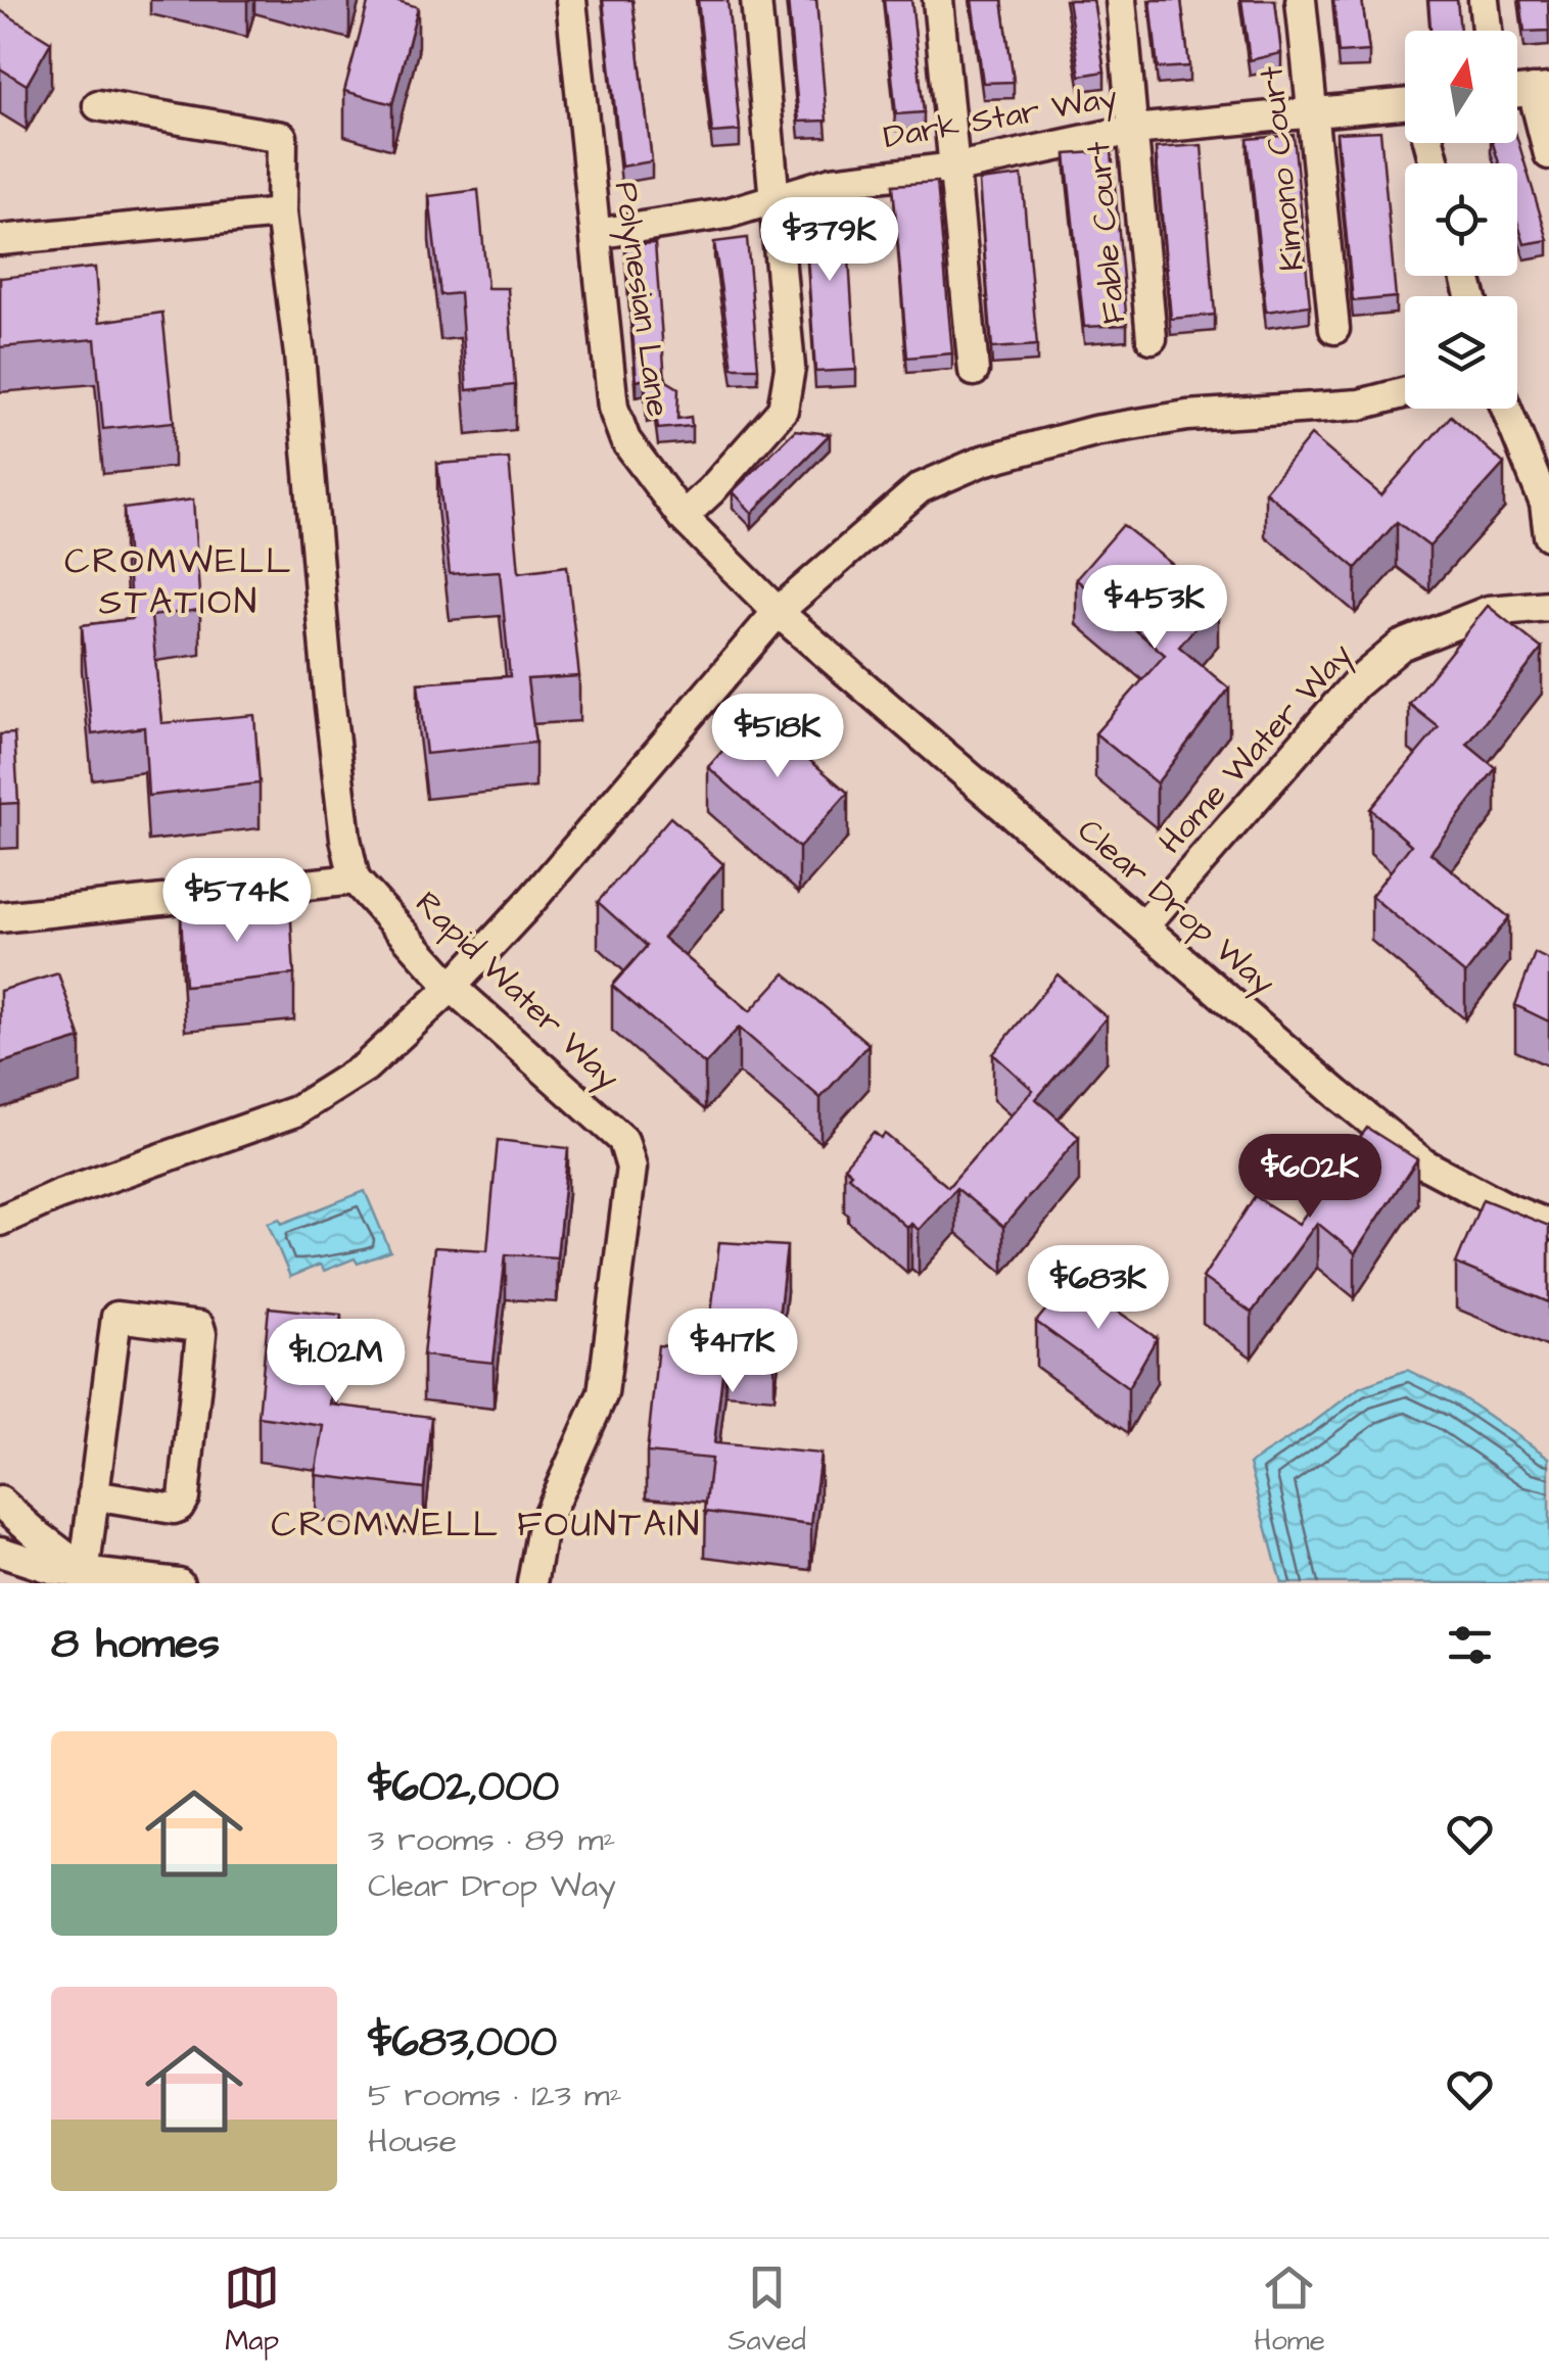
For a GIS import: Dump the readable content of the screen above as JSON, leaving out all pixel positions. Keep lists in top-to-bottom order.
{
  "streets": {
    "street": [
      "Dark Star Way",
      "Kimono Court",
      "Fable Court",
      "Polynesian Lane",
      "Home Water Way",
      "Clear Drop Way",
      "Rapid Water Way"
    ]
  },
  "crossings": [
    ["Dark Star Way", "Kimono Court"],
    ["Dark Star Way", "Fable Court"],
    ["Dark Star Way", "Polynesian Lane"],
    ["Polynesian Lane", "Clear Drop Way"],
    ["Home Water Way", "Clear Drop Way"]
  ],
  "districts": ["CROMWELL STATION", "CROMWELL FOUNTAIN"],
  "north": "top",
  "page": {
    "price": [
      "$379K",
      "$453K",
      "$518K",
      "$574K",
      "$602K",
      "$683K",
      "$417K",
      "$1.02M"
    ],
    "heading": "8 homes",
    "list": [
      {
        "name": "$602,000",
        "note": "3 rooms · 89 m² · Clear Drop Way"
      },
      {
        "name": "$683,000",
        "note": "5 rooms · 123 m² · House"
      }
    ],
    "tabs": ["Map", "Saved", "Home"]
  }
}
